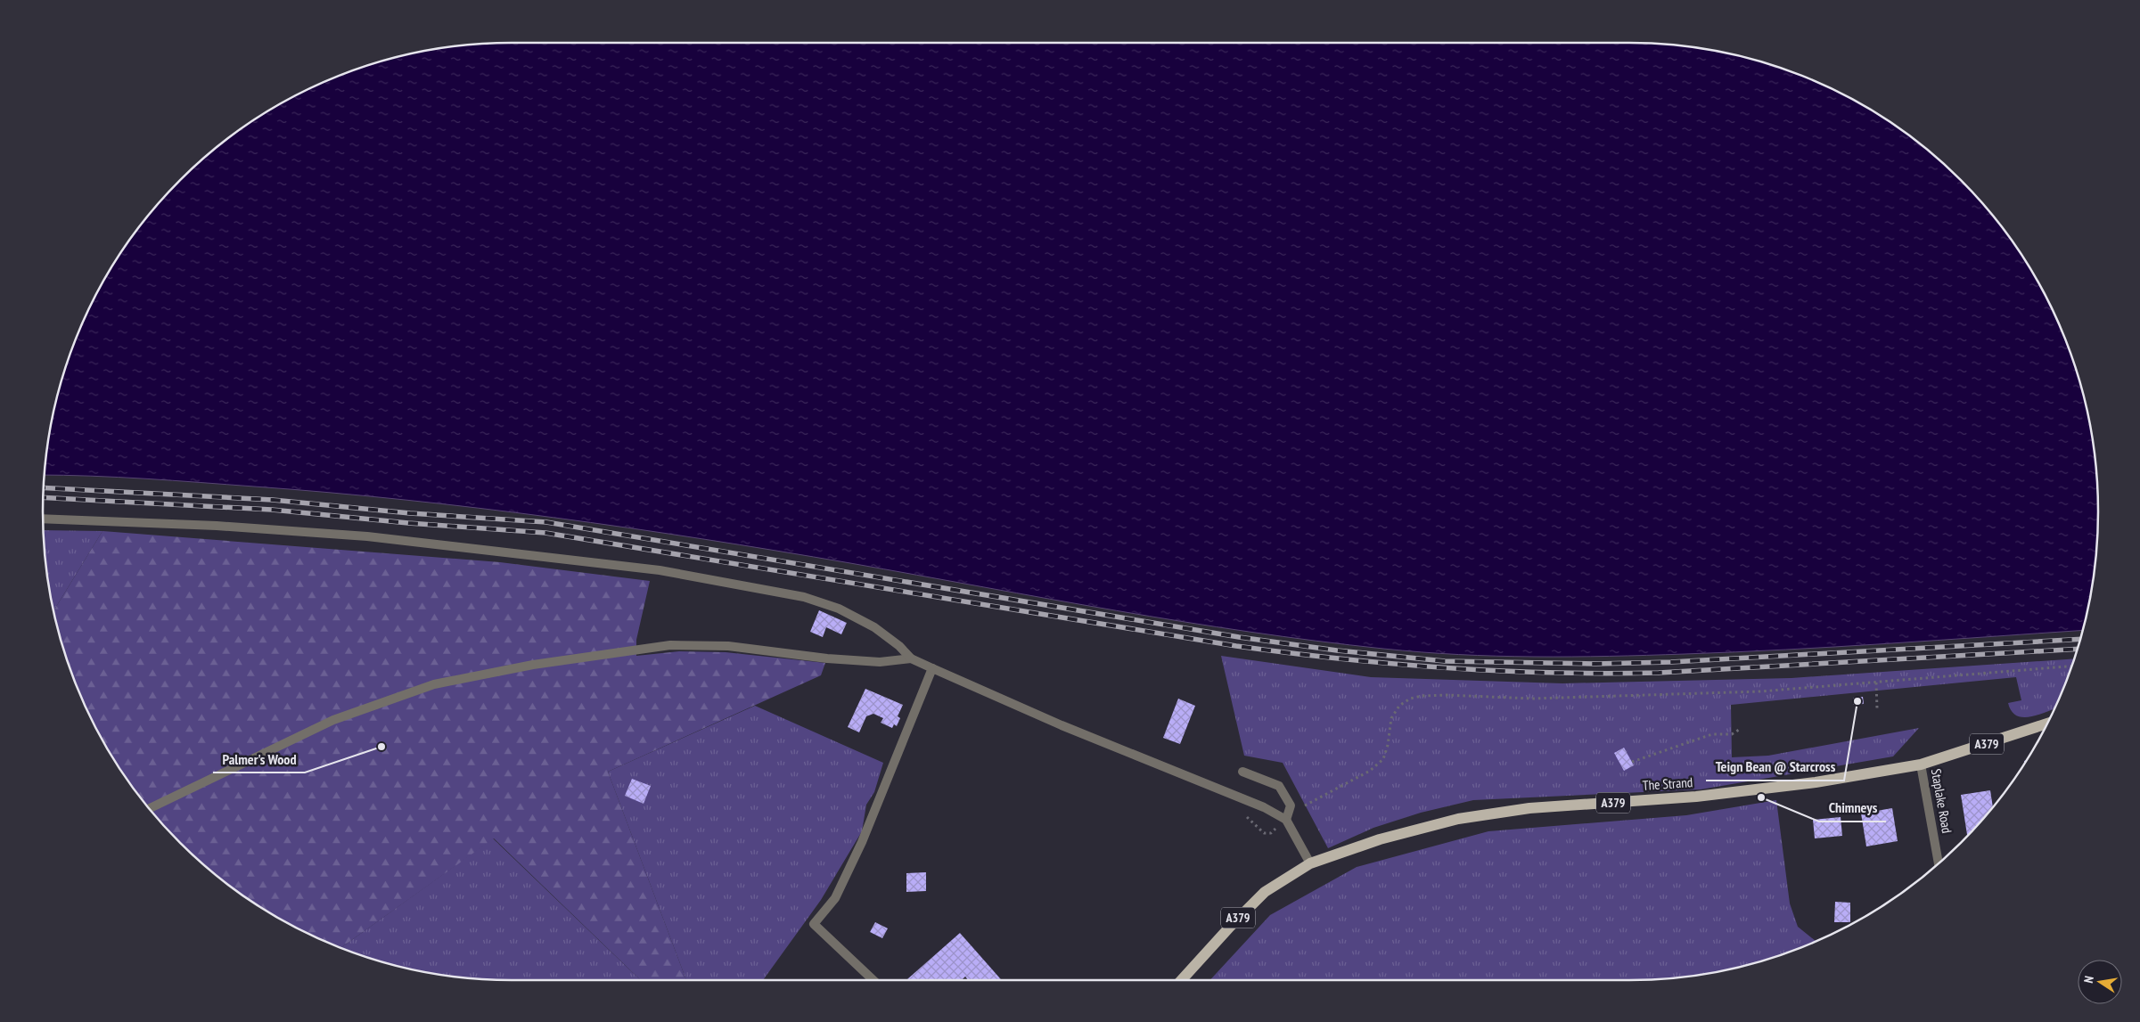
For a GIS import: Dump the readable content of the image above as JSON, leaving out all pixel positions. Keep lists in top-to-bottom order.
{
  "streets": {
    "main road": ["A379", "The Strand"],
    "street": ["Staplake Road"]
  },
  "crossings": [
    ["A379", "The Strand"],
    ["The Strand", "Staplake Road"]
  ],
  "places": ["Teign Bean @ Starcross", "Palmer's Wood", "Chimneys"],
  "north": "left"
}
